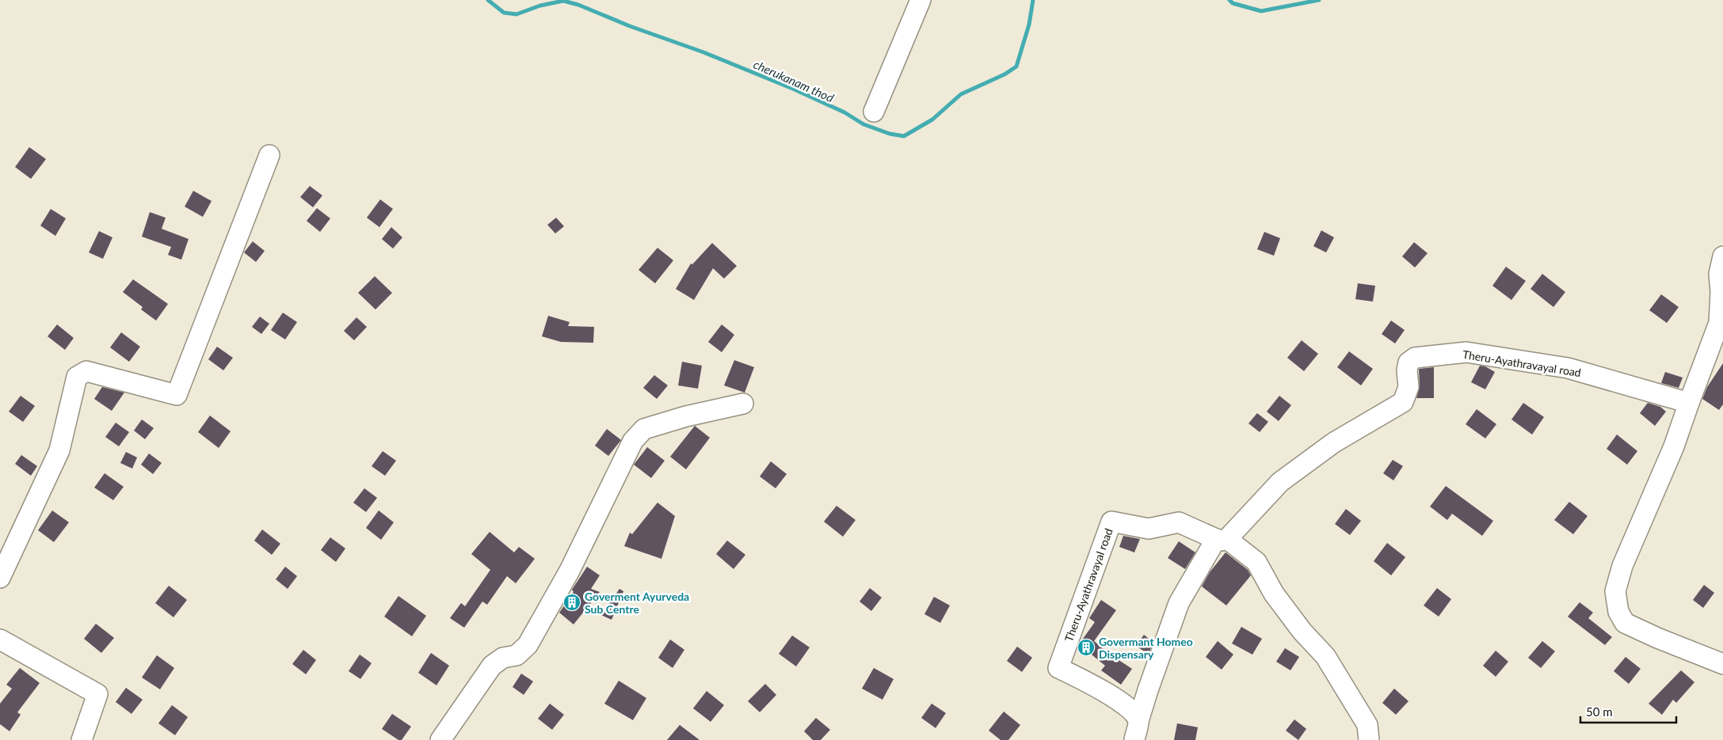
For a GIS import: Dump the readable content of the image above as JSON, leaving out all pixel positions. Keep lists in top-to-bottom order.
{
  "streets": {
    "street": ["Theru-Ayathravayal road"]
  },
  "water": ["cherukanam thod"],
  "places": {
    "building": ["Goverment Ayurveda Sub Centre", "Govermant Homeo Dispensary"]
  },
  "scale_bar": "50 m"
}
